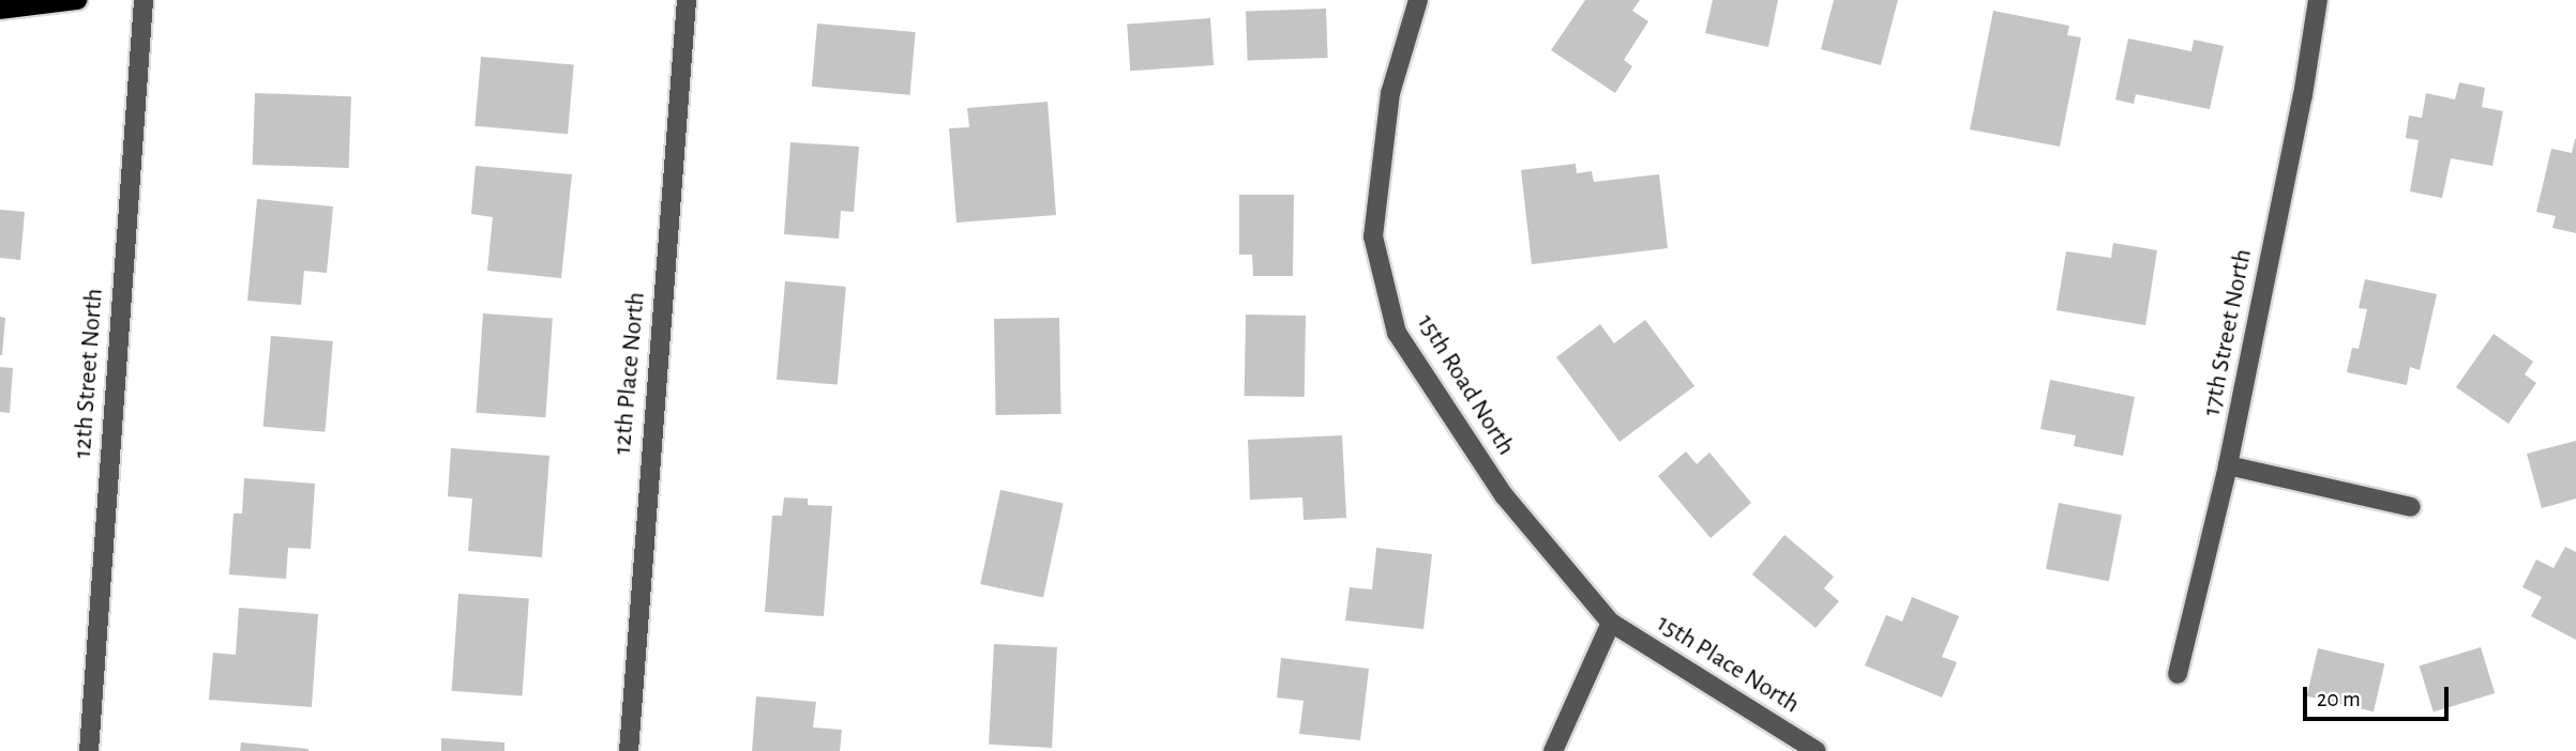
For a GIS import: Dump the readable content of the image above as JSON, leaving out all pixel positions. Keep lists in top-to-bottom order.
{
  "streets": {
    "street": [
      "17th Street North",
      "12th Street North",
      "12th Place North",
      "15th Road North",
      "15th Place North"
    ]
  },
  "crossings": [
    ["15th Road North", "15th Place North"]
  ],
  "scale_bar": "20 m"
}
